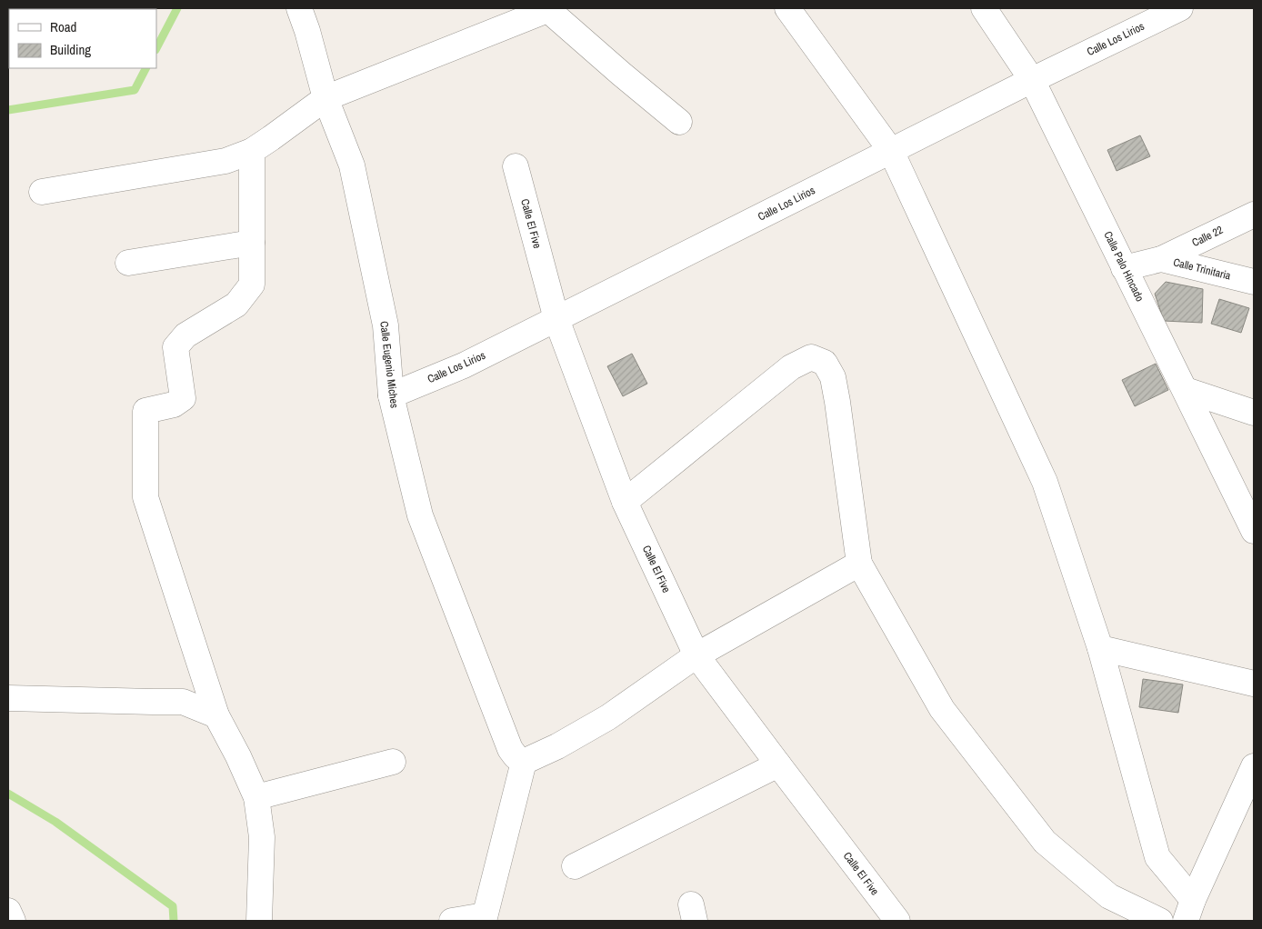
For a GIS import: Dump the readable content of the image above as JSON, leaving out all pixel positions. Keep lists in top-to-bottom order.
{
  "streets": {
    "street": [
      "Calle Los Lirios",
      "Calle El Five",
      "Calle 22",
      "Calle Palo Hincado",
      "Calle Trinitaria",
      "Calle Eugenio Miches"
    ]
  },
  "crossings": [
    ["Calle Los Lirios", "Calle El Five"],
    ["Calle Los Lirios", "Calle Palo Hincado"],
    ["Calle Los Lirios", "Calle Eugenio Miches"],
    ["Calle 22", "Calle Trinitaria"],
    ["Calle Palo Hincado", "Calle Trinitaria"]
  ],
  "legend": ["Road", "Building"]
}
